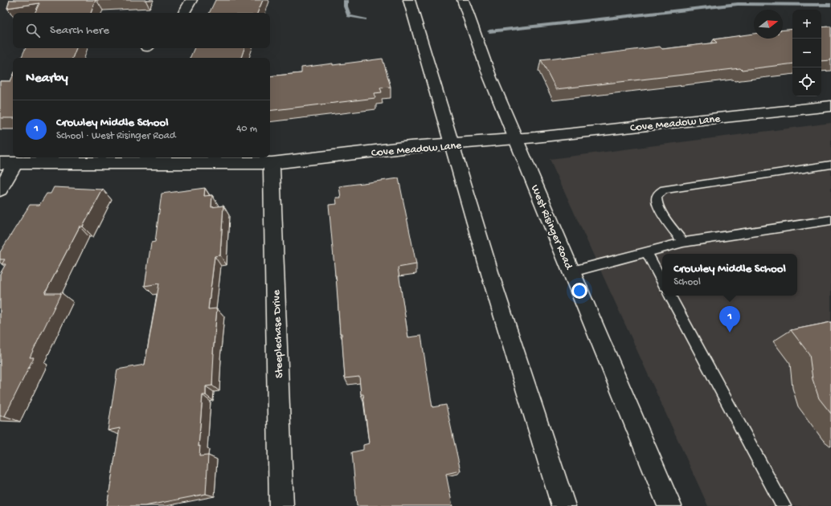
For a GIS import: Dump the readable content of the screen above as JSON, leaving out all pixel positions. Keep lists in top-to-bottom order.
{
  "streets": {
    "street": ["Cove Meadow Lane", "West Risinger Road", "Steeplechase Drive"]
  },
  "crossings": [
    ["Cove Meadow Lane", "West Risinger Road"],
    ["Cove Meadow Lane", "Steeplechase Drive"]
  ],
  "north": "right",
  "page": {
    "map_buttons": ["+", "−"],
    "search": "Search here",
    "heading": "Nearby",
    "list": [
      {
        "mark": "1",
        "name": "Crowley Middle School",
        "note": "School · West Risinger Road",
        "value": "40 m"
      }
    ],
    "popup": ["Crowley Middle School", "School"],
    "pins": "1"
  }
}
